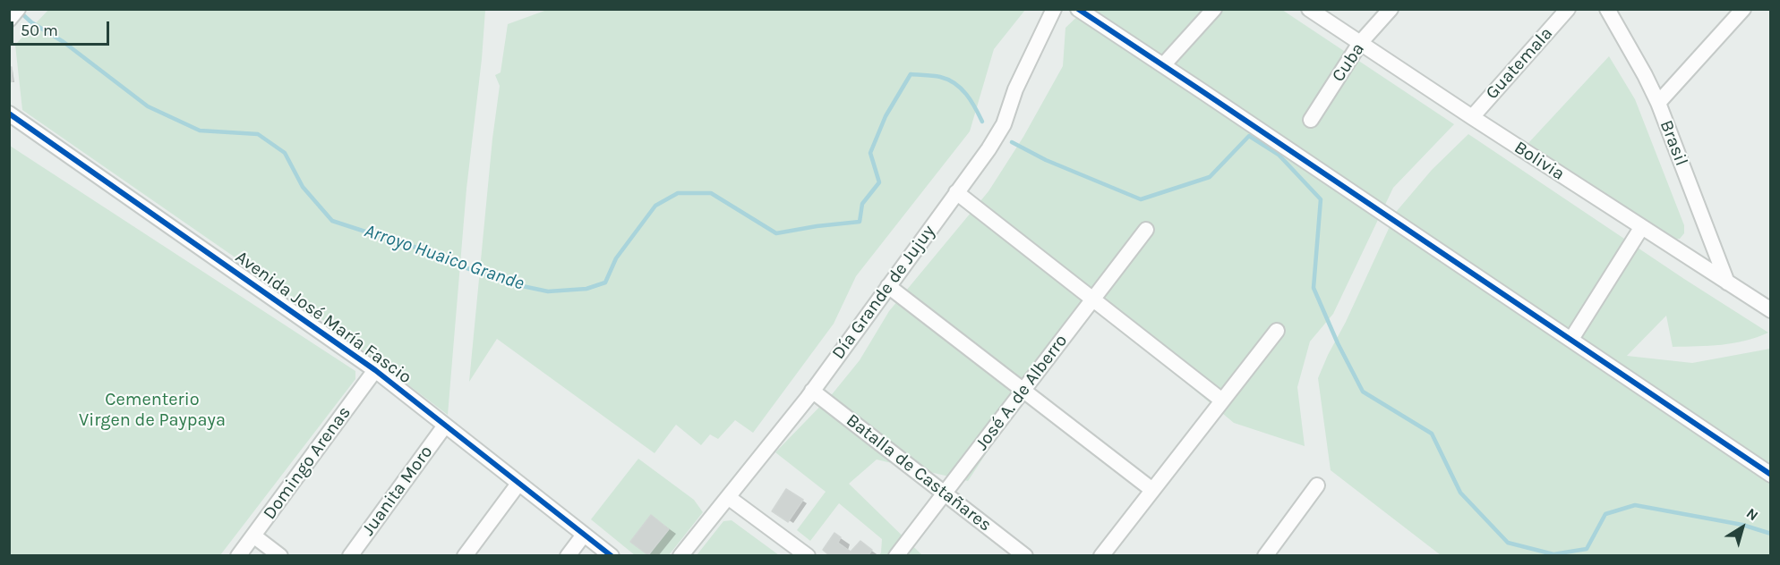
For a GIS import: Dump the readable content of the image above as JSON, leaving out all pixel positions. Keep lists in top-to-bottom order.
{
  "streets": {
    "street": [
      "Cuba",
      "Guatemala",
      "Brasil",
      "Bolivia",
      "Día Grande de Jujuy",
      "Avenida José María Fascio",
      "José A. de Alberro",
      "Domingo Arenas",
      "Batalla de Castañares",
      "Juanita Moro"
    ]
  },
  "crossings": [
    ["Cuba", "Bolivia"],
    ["Guatemala", "Bolivia"],
    ["Brasil", "Bolivia"],
    ["Día Grande de Jujuy", "Batalla de Castañares"],
    ["Avenida José María Fascio", "Domingo Arenas"],
    ["Avenida José María Fascio", "Juanita Moro"],
    ["José A. de Alberro", "Batalla de Castañares"]
  ],
  "water": ["Arroyo Huaico Grande"],
  "parks": ["Cementerio Virgen de Paypaya"],
  "scale_bar": "50 m",
  "north": "top right"
}
